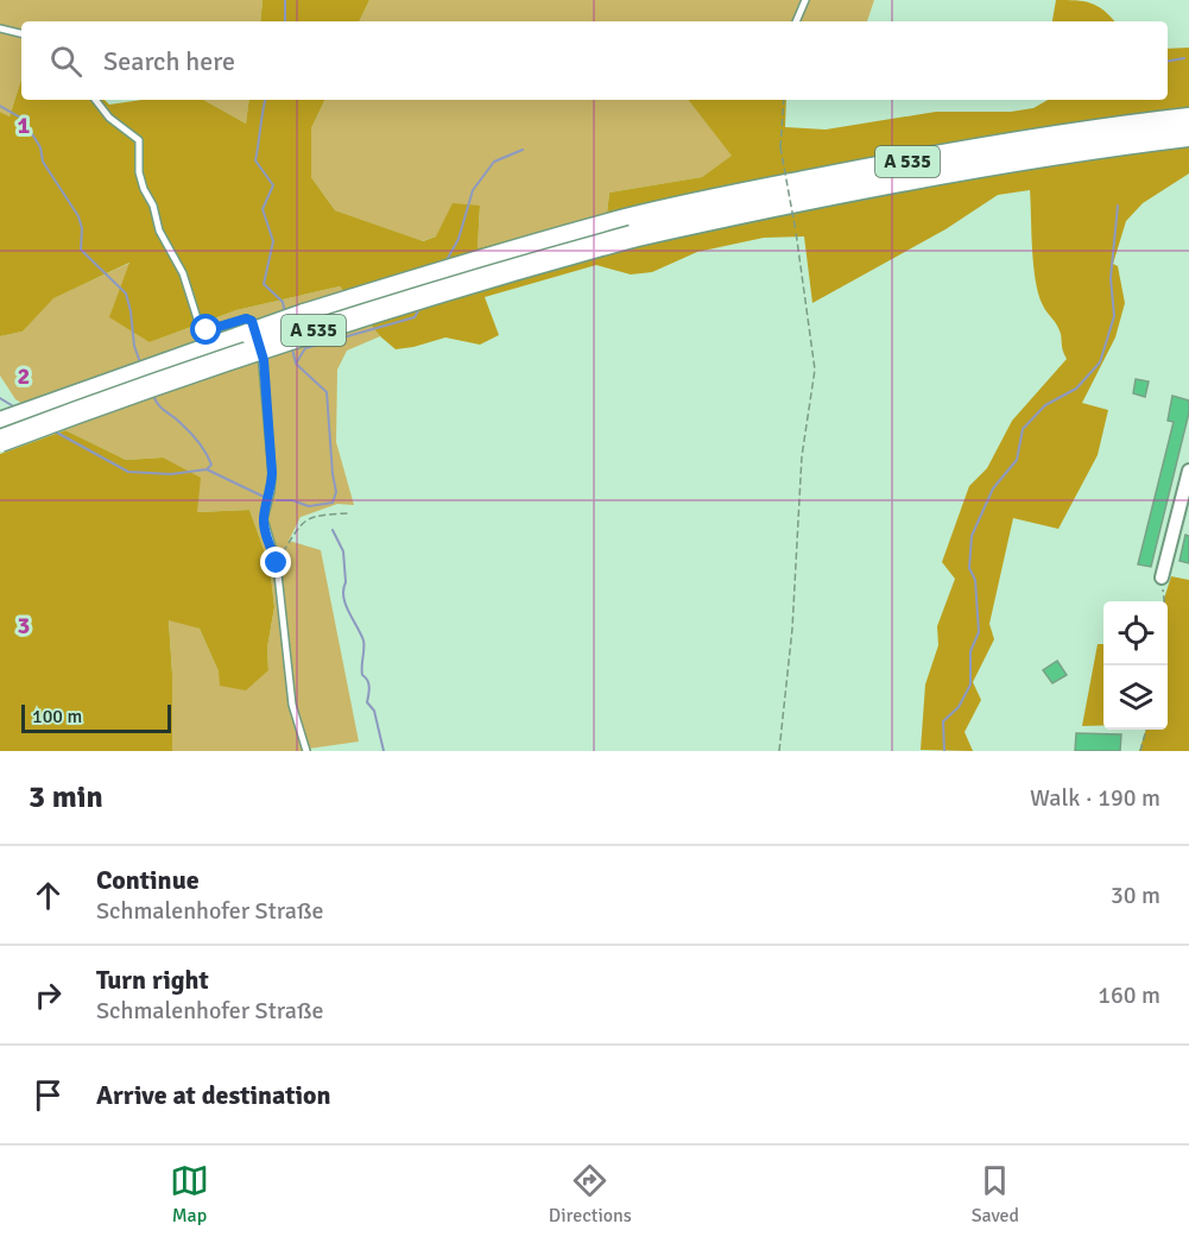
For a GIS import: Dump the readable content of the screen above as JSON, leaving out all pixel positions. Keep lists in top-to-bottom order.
{
  "streets": {
    "highway": ["A 535"]
  },
  "scale_bar": "100 m",
  "page": {
    "search": "Search here",
    "scale": "100 m",
    "heading": ["3 min", "Walk · 190 m"],
    "list": [
      ["Continue", "Schmalenhofer Straße", "30 m"],
      ["Turn right", "Schmalenhofer Straße", "160 m"],
      "Arrive at destination"
    ],
    "nav": ["Map", "Directions", "Saved"]
  },
  "grid": {
    "rows": ["1", "2", "3"]
  }
}
